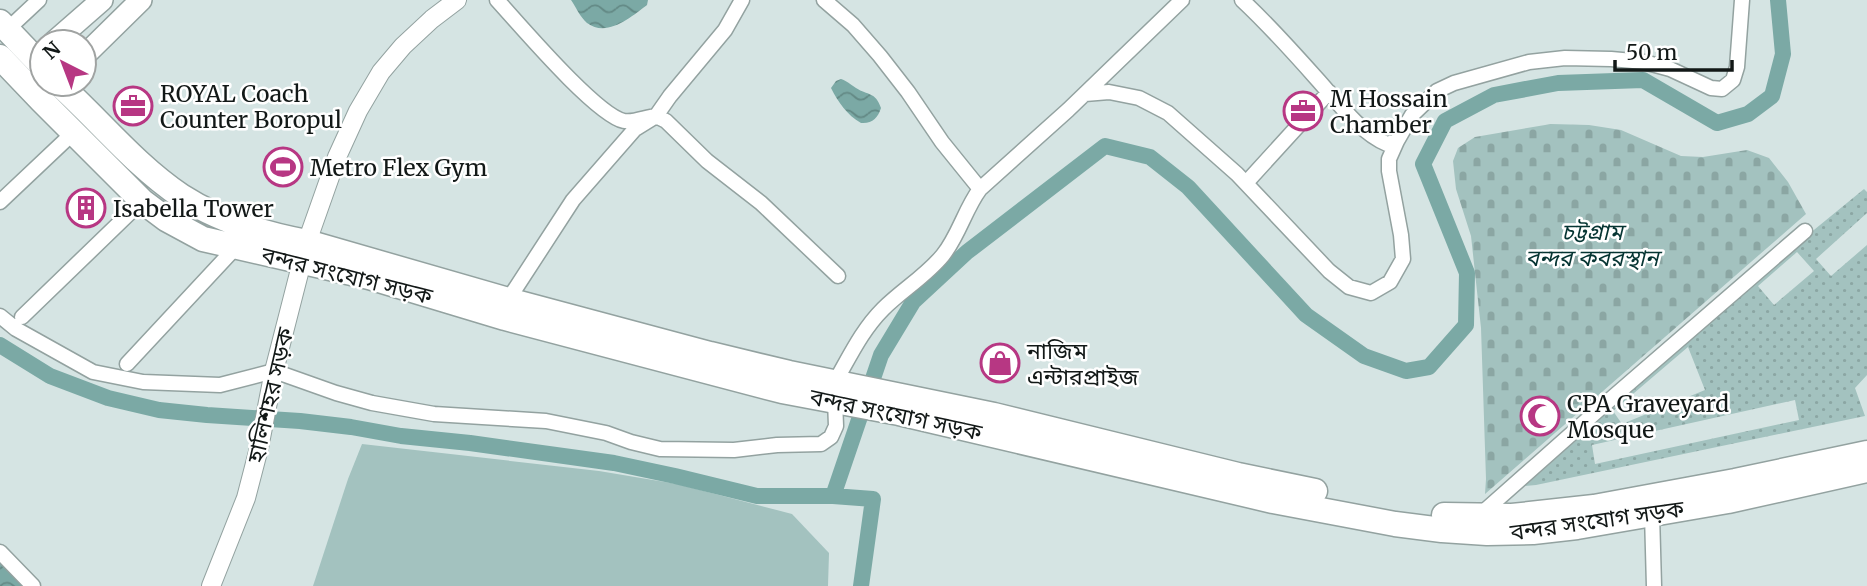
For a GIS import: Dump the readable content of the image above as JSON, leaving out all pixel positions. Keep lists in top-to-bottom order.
{
  "streets": {
    "highway": ["বন্দর সংযোগ সড়ক"],
    "street": ["হালিশহর সড়ক"]
  },
  "crossings": [
    ["বন্দর সংযোগ সড়ক", "হালিশহর সড়ক"]
  ],
  "parks": ["চট্টগ্রাম বন্দর কবরস্থান"],
  "places": {
    "office": ["ROYAL Coach Counter Boropul", "M Hossain Chamber"],
    "sports": ["Metro Flex Gym"],
    "building": ["Isabella Tower"],
    "shop": ["নাজিম এন্টারপ্রাইজ"],
    "mosque": ["CPA Graveyard Mosque"]
  },
  "scale_bar": "50 m",
  "north": "top left"
}
